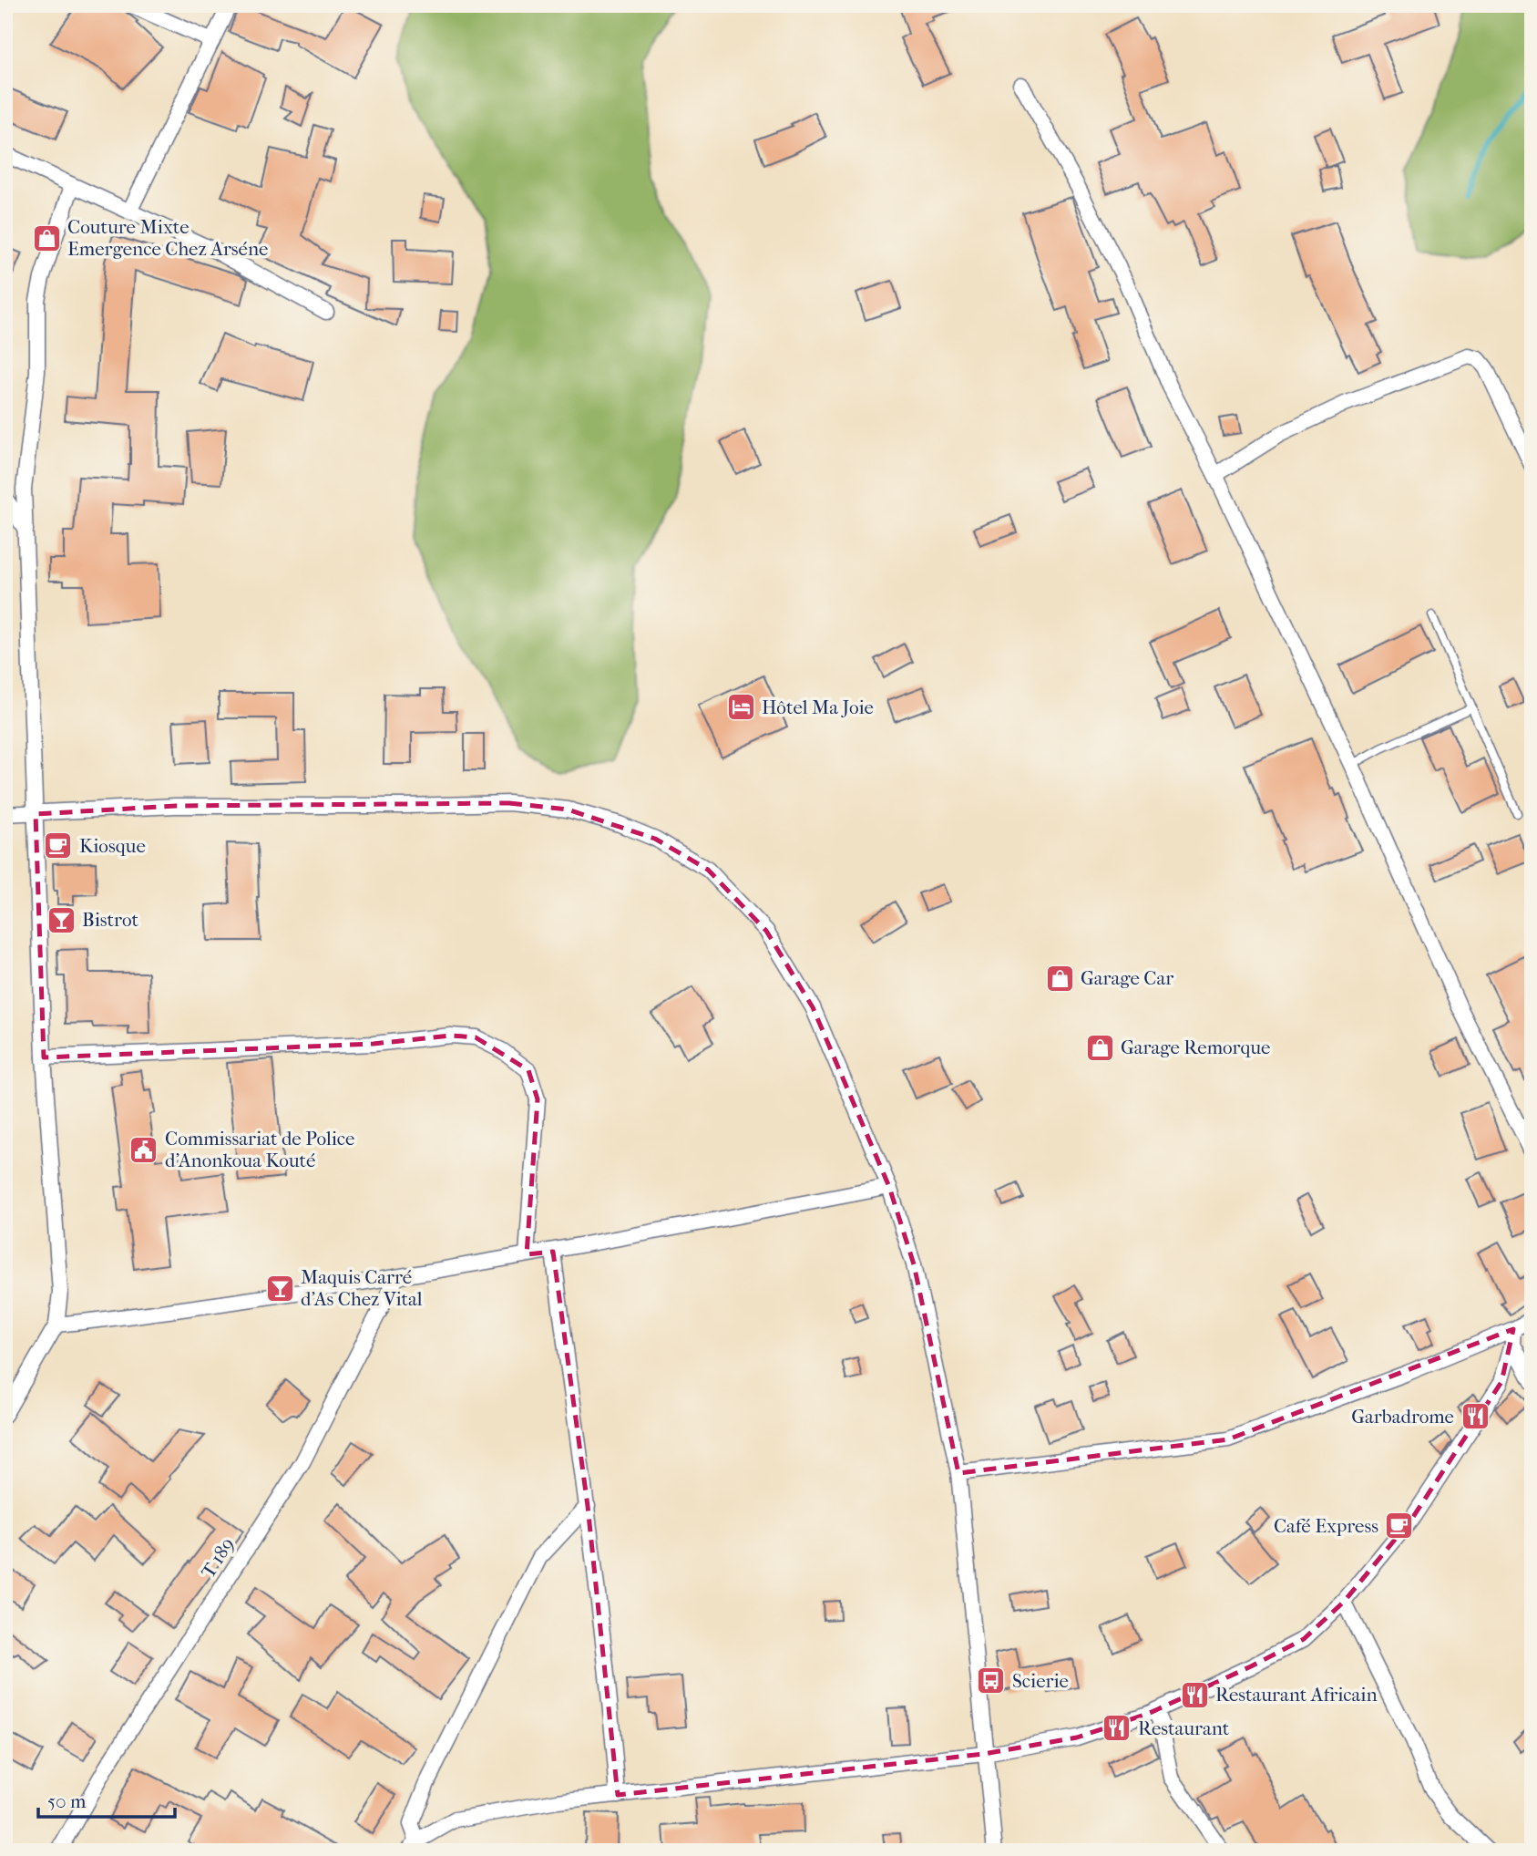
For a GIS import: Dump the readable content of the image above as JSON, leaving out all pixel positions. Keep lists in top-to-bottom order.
{
  "streets": {
    "street": ["T 189"]
  },
  "places": {
    "shop": ["Couture Mixte Emergence Chez Arséne", "Garage Car", "Garage Remorque"],
    "hotel": ["Hôtel Ma Joie"],
    "cafe": ["Kiosque", "Café Express"],
    "bar": ["Bistrot", "Maquis Carré d'As Chez Vital"],
    "public building": ["Commissariat de Police d'Anonkoua Kouté"],
    "restaurant": ["Garbadrome", "Restaurant Africain", "Restaurant"],
    "bus stop": ["Scierie"]
  },
  "scale_bar": "50 m"
}
